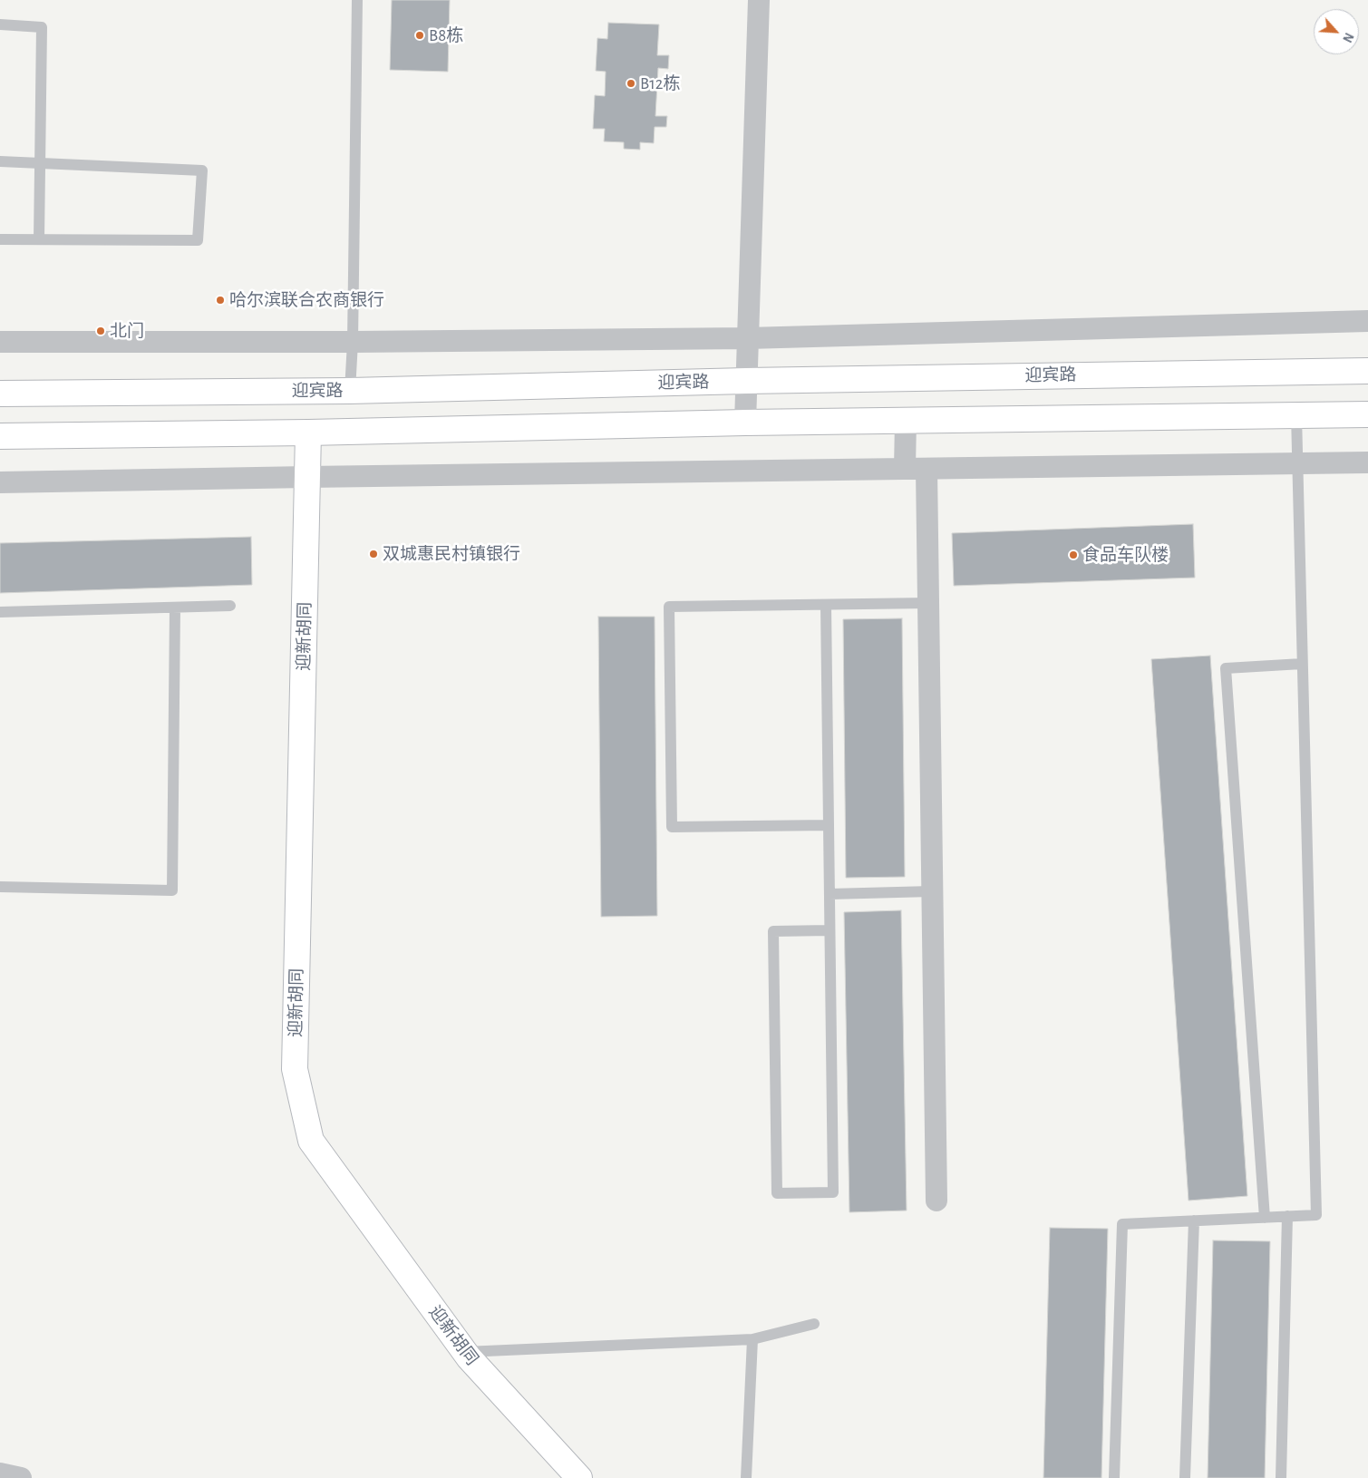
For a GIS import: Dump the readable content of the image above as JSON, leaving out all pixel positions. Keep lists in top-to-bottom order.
{
  "streets": {
    "main road": ["迎宾路", "迎新胡同"]
  },
  "places": [
    "B8栋",
    "B12栋",
    "哈尔滨联合农商银行",
    "北门",
    "双城惠民村镇银行",
    "食品车队楼"
  ],
  "north": "bottom right"
}
